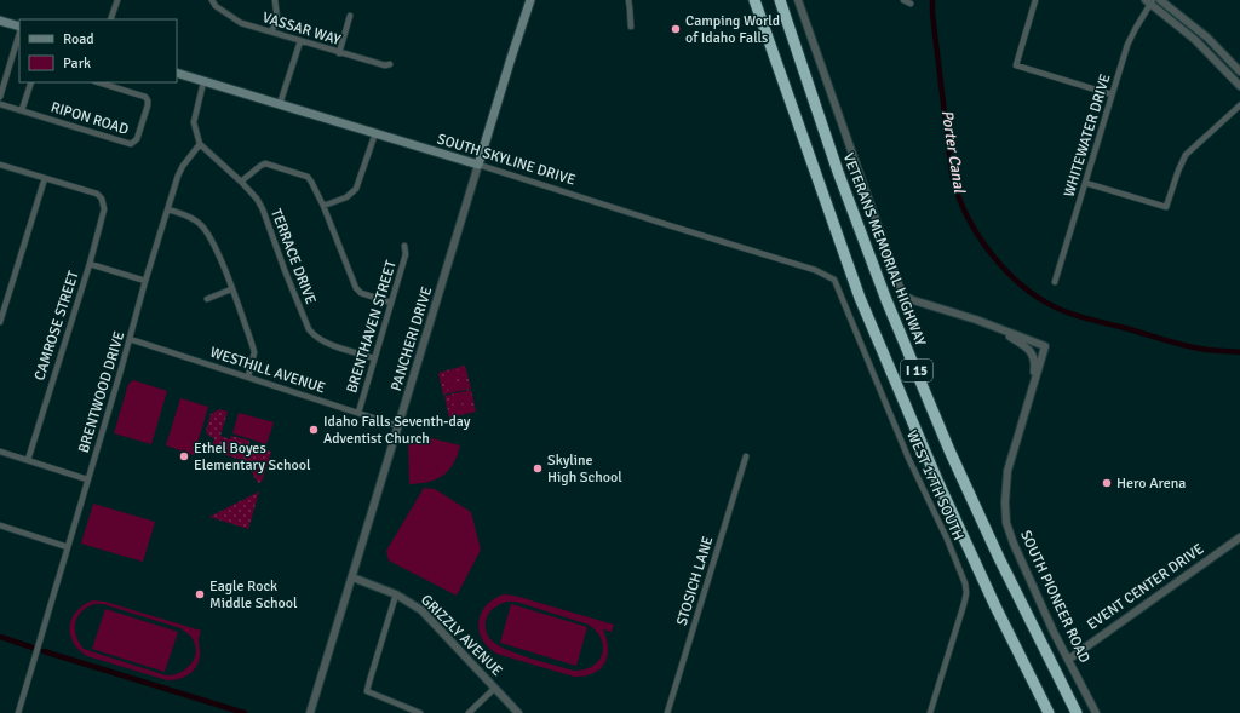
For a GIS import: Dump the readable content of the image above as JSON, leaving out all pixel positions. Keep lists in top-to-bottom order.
{
  "streets": {
    "highway": ["VETERANS MEMORIAL HIGHWAY", "I 15"],
    "main road": ["SOUTH SKYLINE DRIVE", "PANCHERI DRIVE"],
    "street": [
      "VASSAR WAY",
      "RIPON ROAD",
      "WHITEWATER DRIVE",
      "TERRACE DRIVE",
      "CAMROSE STREET",
      "BRENTHAVEN STREET",
      "WESTHILL AVENUE",
      "BRENTWOOD DRIVE",
      "WEST 17TH SOUTH",
      "STOSICH LANE",
      "EVENT CENTER DRIVE",
      "SOUTH PIONEER ROAD",
      "GRIZZLY AVENUE"
    ]
  },
  "crossings": [
    ["SOUTH SKYLINE DRIVE", "PANCHERI DRIVE"],
    ["SOUTH SKYLINE DRIVE", "WEST 17TH SOUTH"],
    ["TERRACE DRIVE", "BRENTHAVEN STREET"],
    ["TERRACE DRIVE", "BRENTWOOD DRIVE"],
    ["BRENTHAVEN STREET", "WESTHILL AVENUE"],
    ["PANCHERI DRIVE", "WESTHILL AVENUE"],
    ["PANCHERI DRIVE", "GRIZZLY AVENUE"],
    ["WESTHILL AVENUE", "BRENTWOOD DRIVE"],
    ["EVENT CENTER DRIVE", "SOUTH PIONEER ROAD"]
  ],
  "water": ["Porter Canal"],
  "places": [
    "Camping World of Idaho Falls",
    "Idaho Falls Seventh-day Adventist Church",
    "Ethel Boyes Elementary School",
    "Skyline High School",
    "Hero Arena",
    "Eagle Rock Middle School"
  ],
  "legend": ["Road", "Park"]
}
